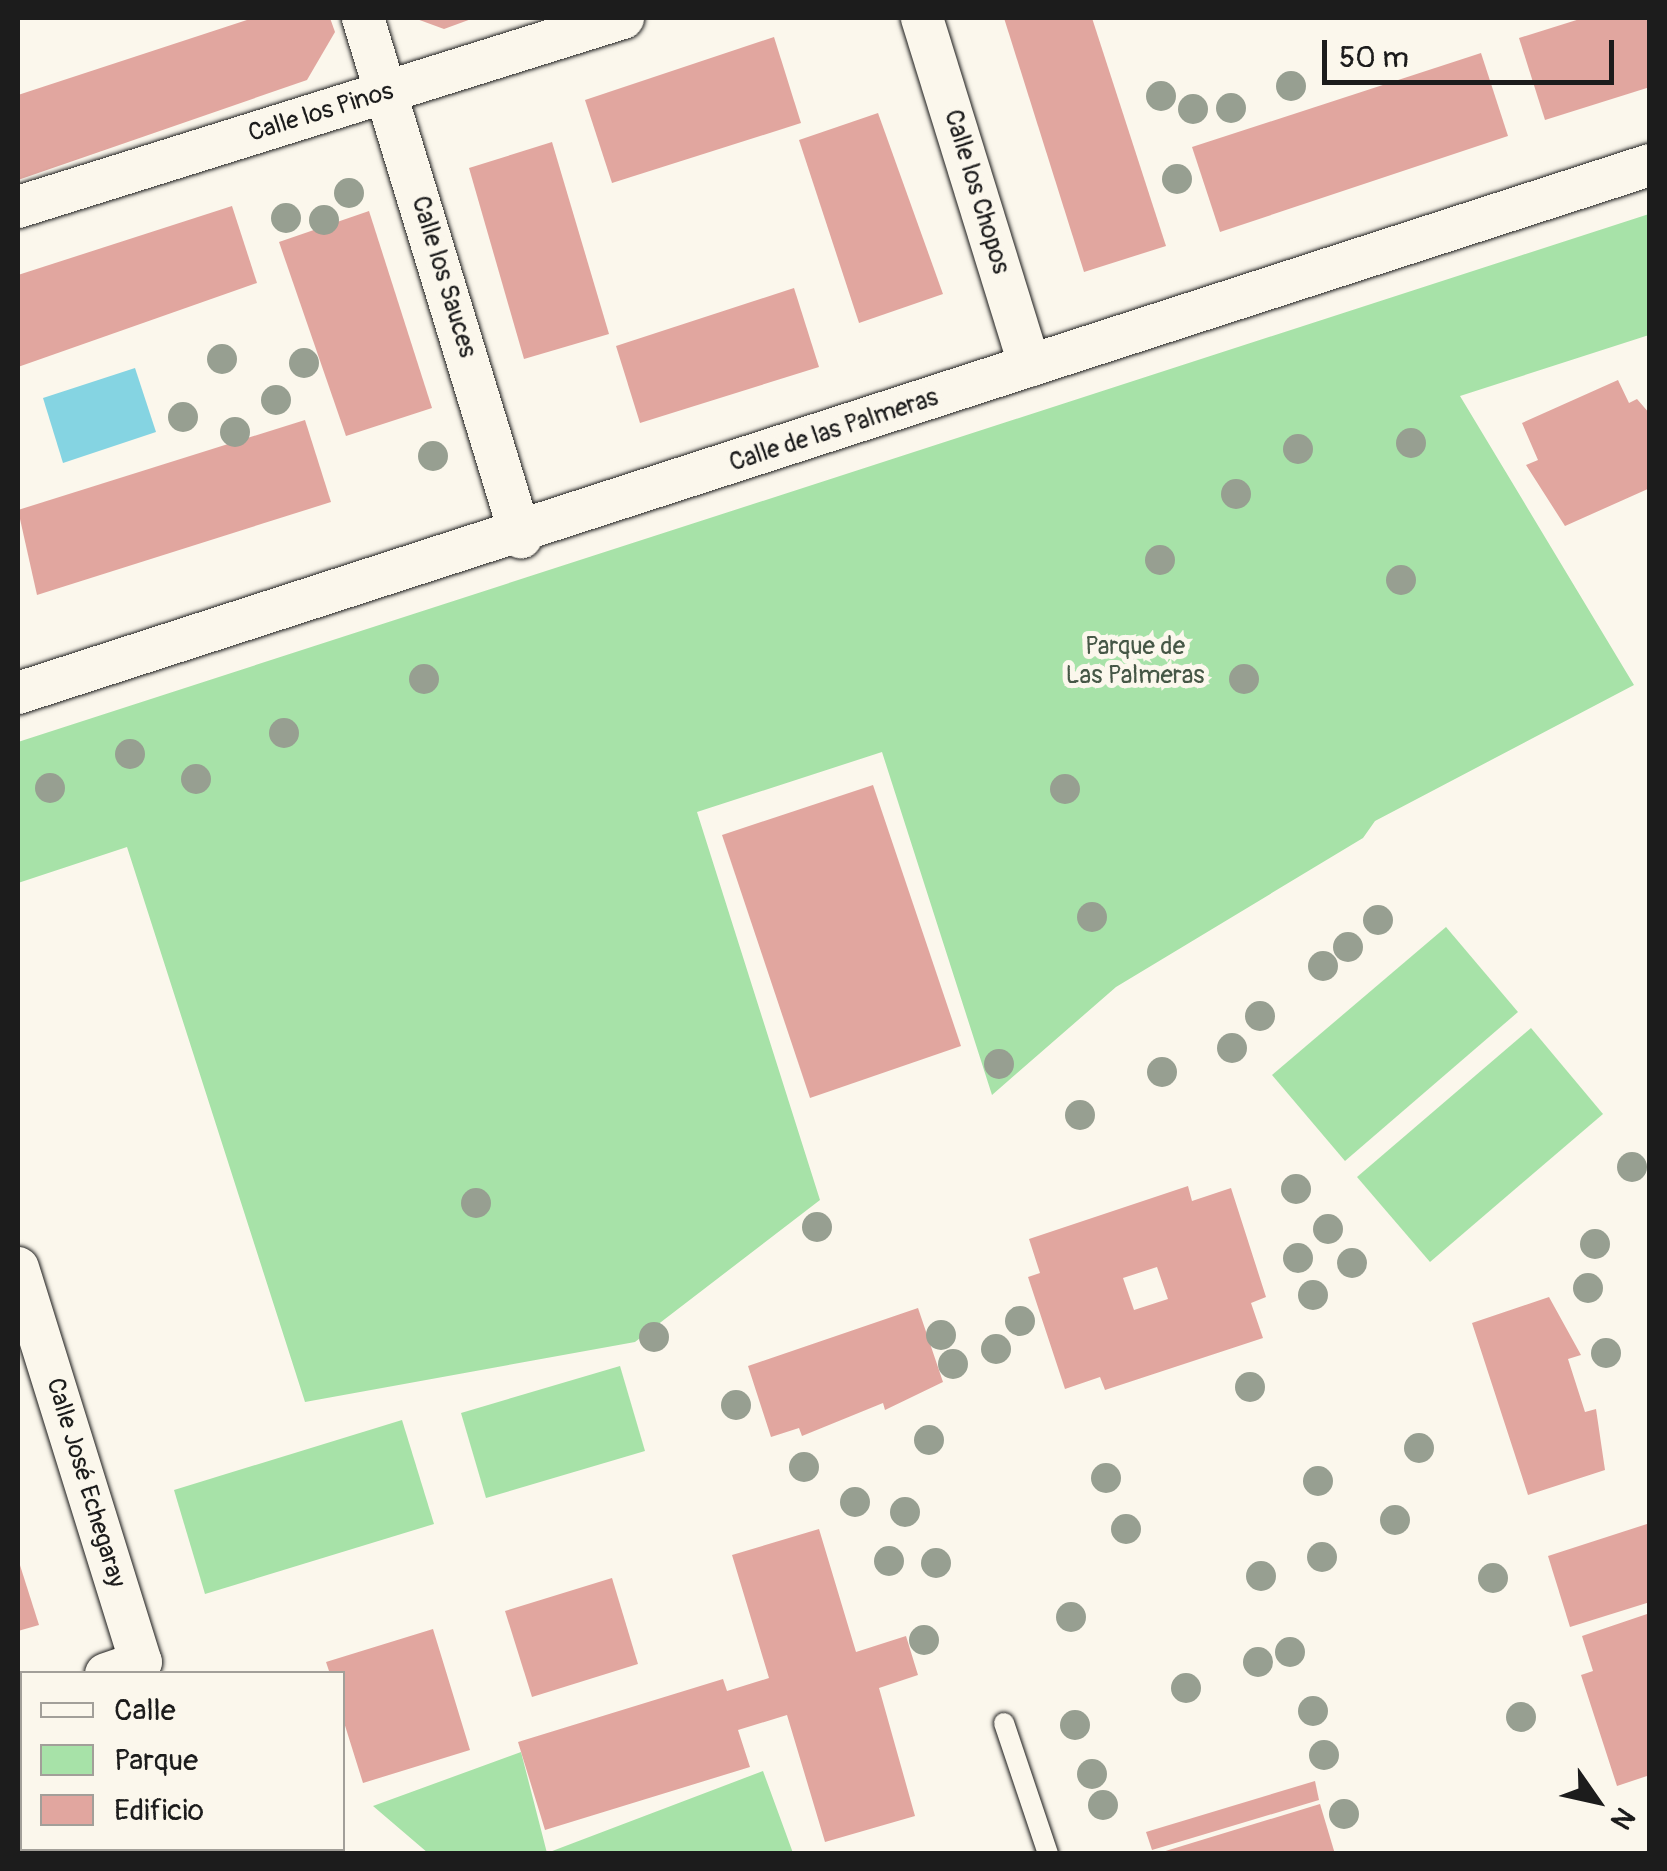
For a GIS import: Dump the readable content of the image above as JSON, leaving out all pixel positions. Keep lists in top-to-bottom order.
{
  "streets": {
    "street": [
      "Calle los Pinos",
      "Calle los Chopos",
      "Calle los Sauces",
      "Calle de las Palmeras",
      "Calle José Echegaray"
    ]
  },
  "crossings": [
    ["Calle los Pinos", "Calle los Sauces"],
    ["Calle los Chopos", "Calle de las Palmeras"],
    ["Calle los Sauces", "Calle de las Palmeras"]
  ],
  "parks": ["Parque de Las Palmeras"],
  "legend": ["Calle", "Parque", "Edificio"],
  "scale_bar": "50 m",
  "north": "bottom right"
}
